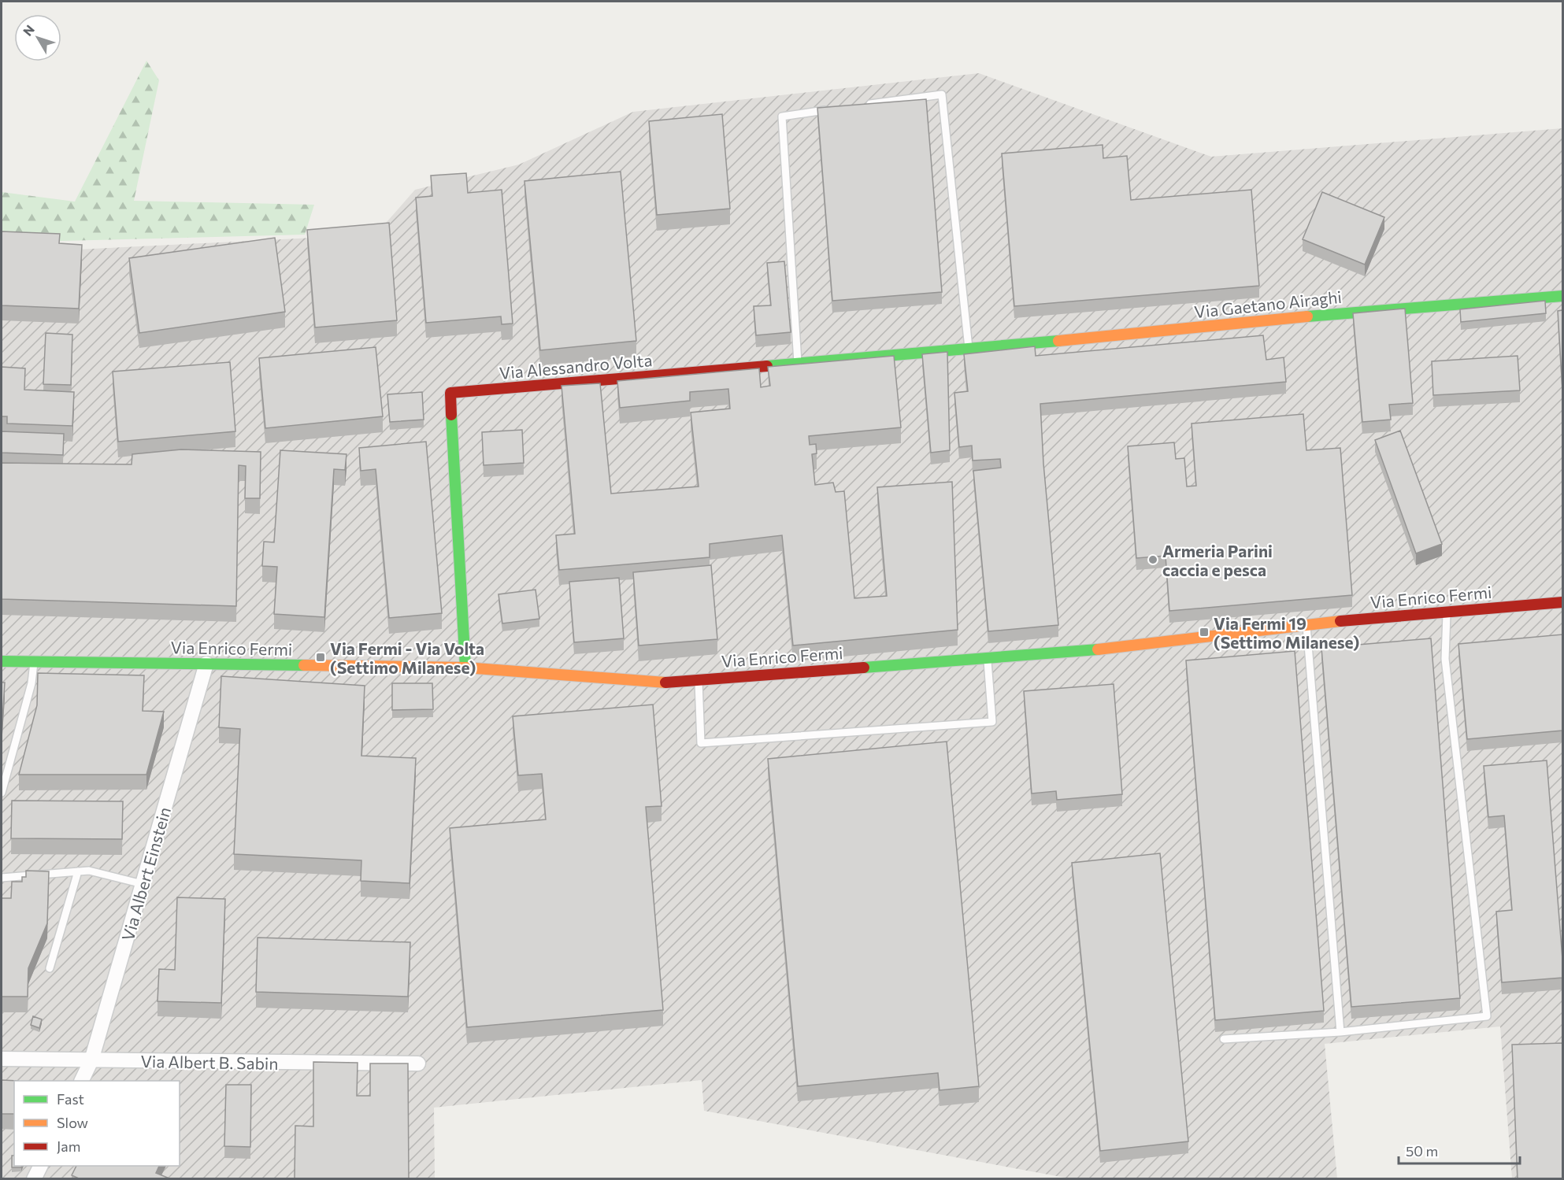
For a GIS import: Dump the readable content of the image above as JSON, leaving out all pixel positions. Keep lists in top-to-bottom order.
{
  "streets": {
    "street": [
      "Via Gaetano Airaghi",
      "Via Alessandro Volta",
      "Via Enrico Fermi",
      "Via Albert Einstein",
      "Via Albert B. Sabin"
    ]
  },
  "crossings": [
    ["Via Gaetano Airaghi", "Via Alessandro Volta"],
    ["Via Alessandro Volta", "Via Enrico Fermi"],
    ["Via Enrico Fermi", "Via Albert Einstein"],
    ["Via Albert Einstein", "Via Albert B. Sabin"]
  ],
  "places": {
    "other": ["Armeria Parini caccia e pesca"],
    "transit": ["Via Fermi 19 (Settimo Milanese)", "Via Fermi - Via Volta (Settimo Milanese)"]
  },
  "legend": ["Fast", "Slow", "Jam"],
  "scale_bar": "50 m",
  "north": "top left"
}
